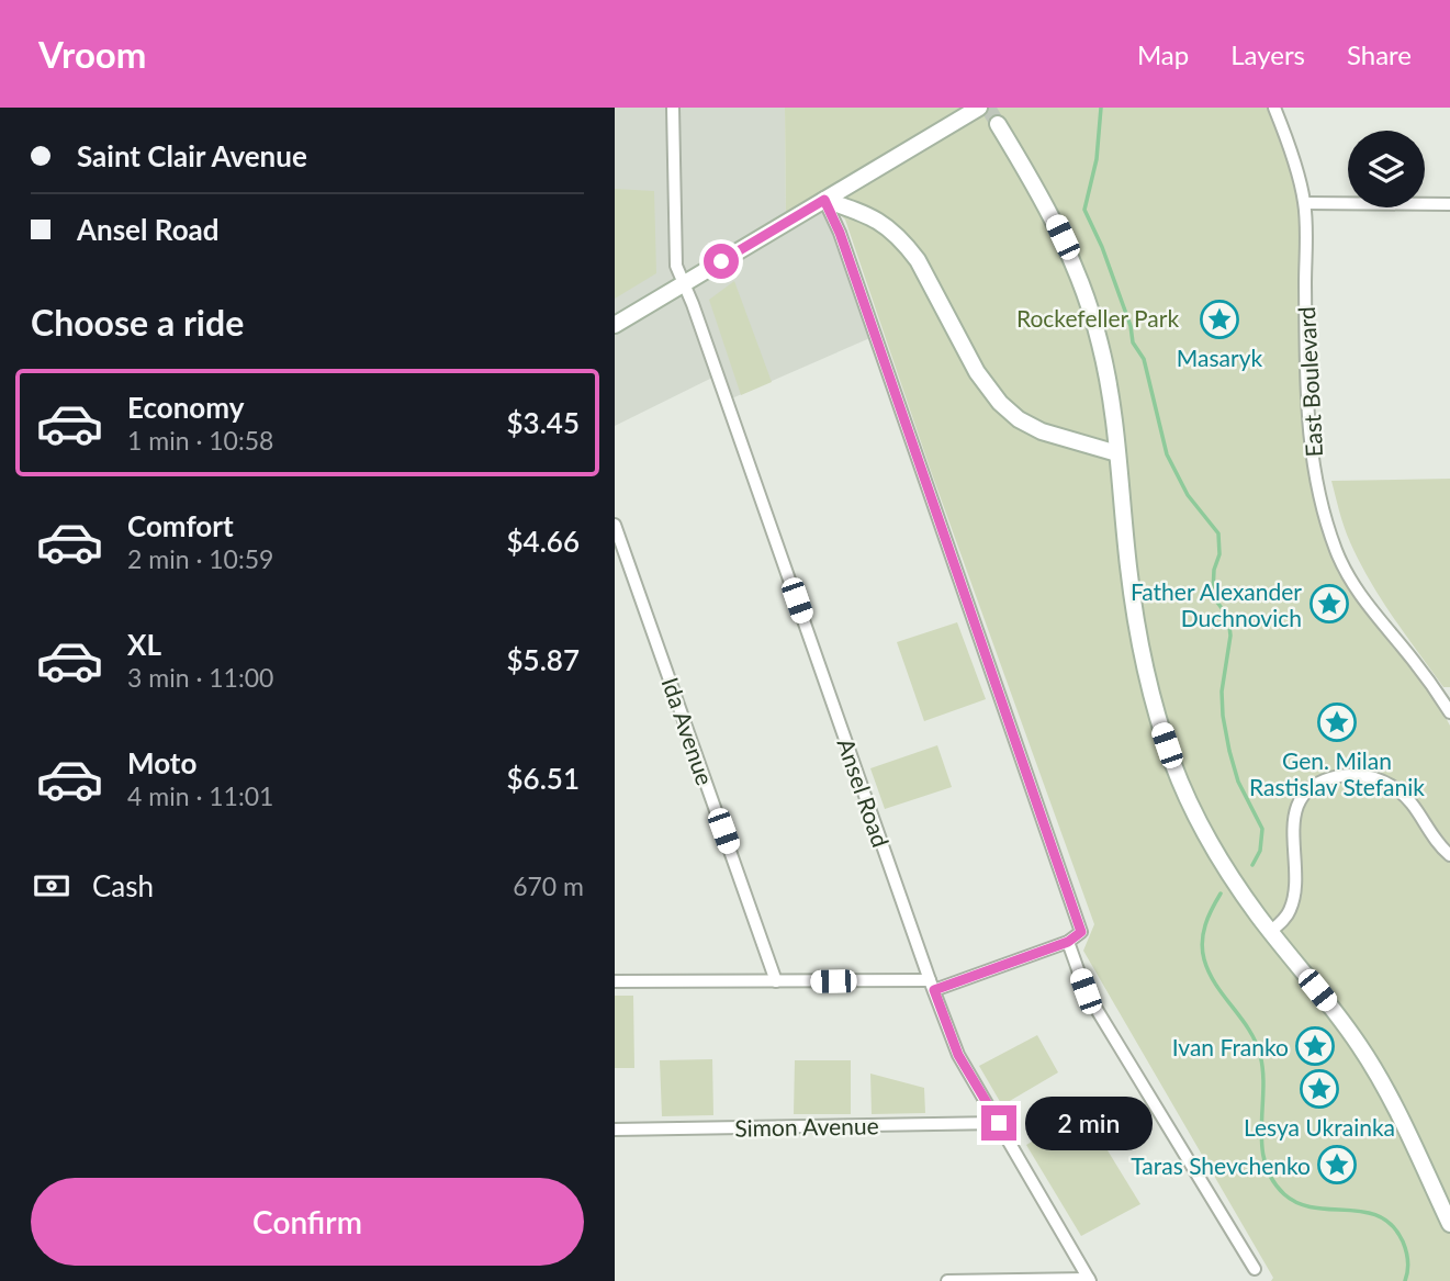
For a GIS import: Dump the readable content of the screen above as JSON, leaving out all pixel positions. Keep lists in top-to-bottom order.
{
  "streets": {
    "street": [
      "East Boulevard",
      "Ida Avenue",
      "Ansel Road",
      "Simon Avenue"
    ]
  },
  "crossings": [
    ["Ansel Road", "Simon Avenue"]
  ],
  "parks": ["Rockefeller Park"],
  "places": {
    "place": [
      "Masaryk",
      "Father Alexander Duchnovich",
      "Gen. Milan Rastislav Stefanik",
      "Ivan Franko",
      "Lesya Ukrainka",
      "Taras Shevchenko"
    ]
  },
  "page": {
    "header": "Vroom",
    "nav": ["Map", "Layers", "Share"],
    "banner": ["Saint Clair Avenue", "Ansel Road"],
    "heading": "Choose a ride",
    "list": [
      {
        "name": "Economy",
        "note": "1 min · 10:58",
        "value": "$3.45"
      },
      {
        "name": "Comfort",
        "note": "2 min · 10:59",
        "value": "$4.66"
      },
      {
        "name": "XL",
        "note": "3 min · 11:00",
        "value": "$5.87"
      },
      {
        "name": "Moto",
        "note": "4 min · 11:01",
        "value": "$6.51"
      }
    ],
    "pay": ["Cash", "670 m"],
    "bubble": "2 min",
    "buttons": "Confirm"
  }
}
